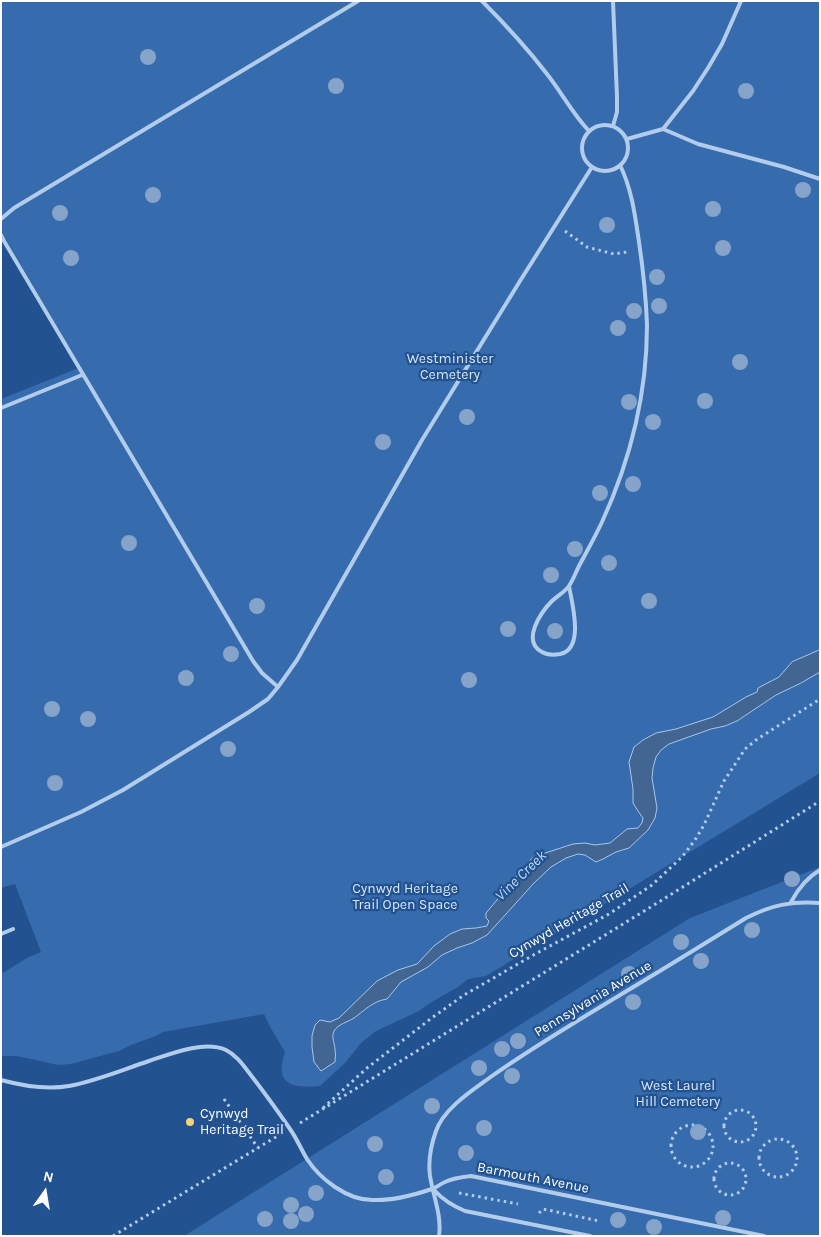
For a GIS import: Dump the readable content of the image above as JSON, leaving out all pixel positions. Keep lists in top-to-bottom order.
{
  "streets": {
    "lane": ["Pennsylvania Avenue", "Barmouth Avenue"],
    "path": ["Cynwyd Heritage Trail"]
  },
  "crossings": [
    ["Pennsylvania Avenue", "Barmouth Avenue"]
  ],
  "water": ["Vine Creek"],
  "parks": ["Westminister Cemetery", "Cynwyd Heritage Trail Open Space", "West Laurel Hill Cemetery"],
  "places": ["Cynwyd Heritage Trail"],
  "north": "top"
}
